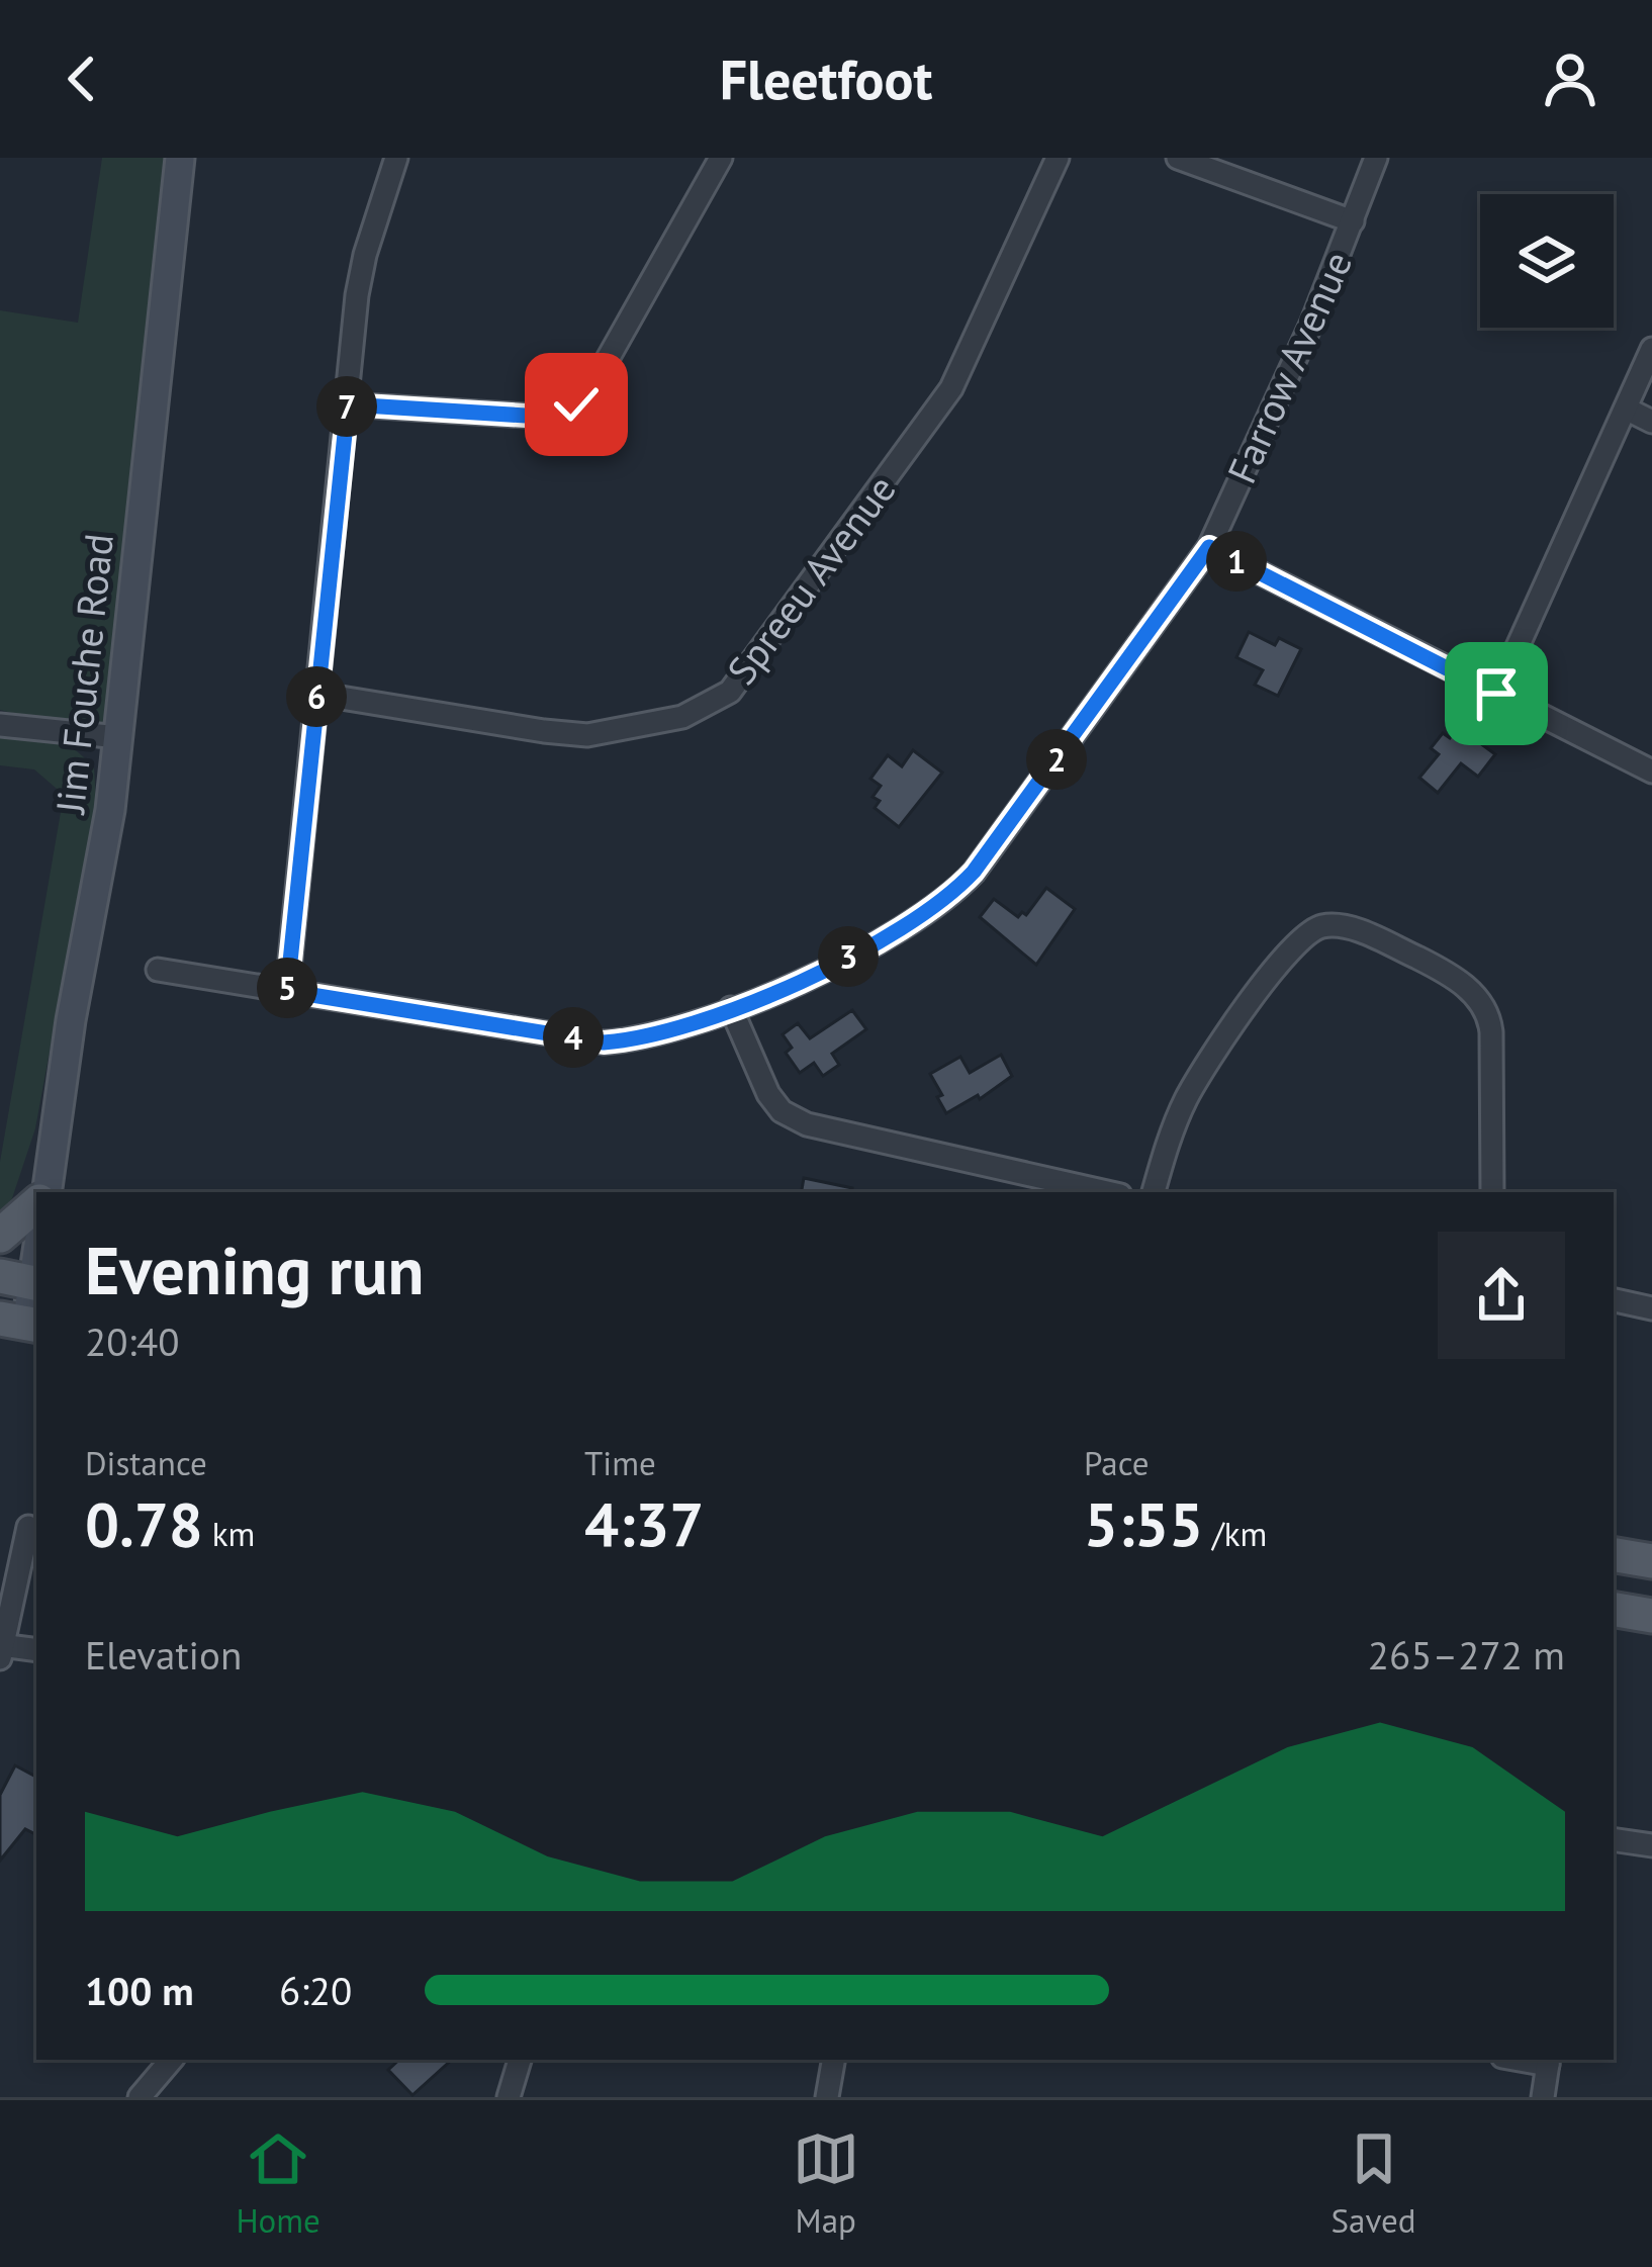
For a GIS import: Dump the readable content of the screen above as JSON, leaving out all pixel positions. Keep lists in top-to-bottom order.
{
  "streets": {
    "street": ["Farrow Avenue", "Spreeu Avenue", "Jim Fouche Road"]
  },
  "page": {
    "header": "Fleetfoot",
    "pins": [
      "7",
      "1",
      "6",
      "2",
      "3",
      "5",
      "4"
    ],
    "heading": ["Evening run", "20:40"],
    "stats": [
      ["Distance", "0.78 km"],
      ["Time", "4:37"],
      ["Pace", "5:55 /km"]
    ],
    "chart": ["Elevation", "265–272 m"],
    "list": [
      {
        "name": "100 m",
        "note": "6:20"
      }
    ],
    "tabs": ["Home", "Map", "Saved"]
  }
}
